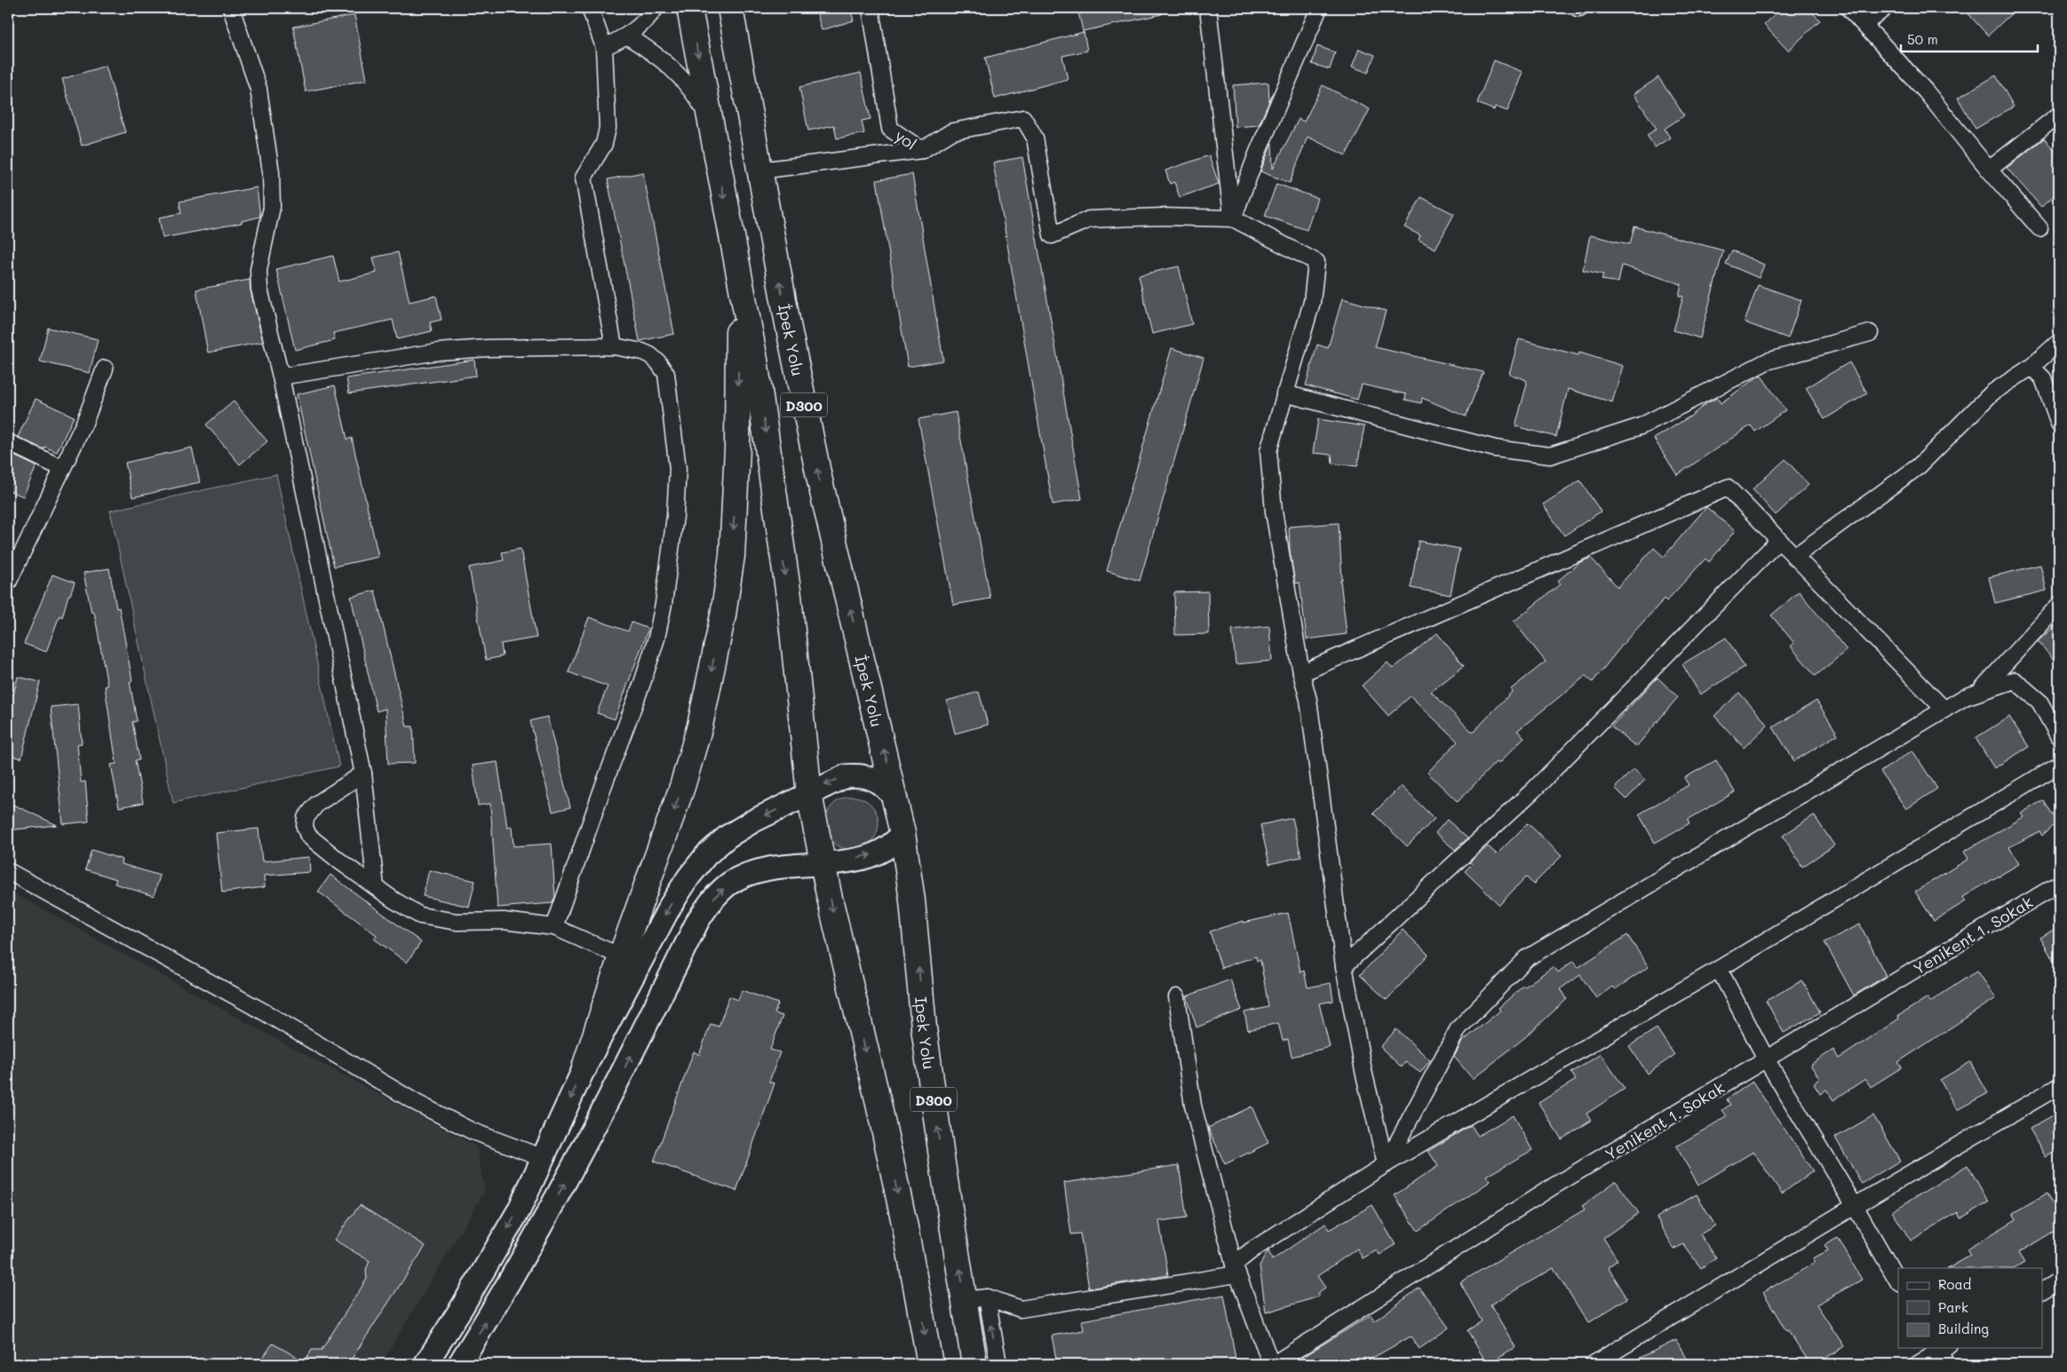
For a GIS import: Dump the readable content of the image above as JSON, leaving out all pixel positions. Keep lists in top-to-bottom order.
{
  "streets": {
    "highway": ["İpek Yolu", "D300", "Ipek Yolu"],
    "street": ["yol", "Yenikent 1. Sokak"]
  },
  "crossings": [
    ["İpek Yolu", "D300"],
    ["İpek Yolu", "Ipek Yolu"],
    ["D300", "Ipek Yolu"]
  ],
  "legend": ["Road", "Park", "Building"],
  "scale_bar": "50 m"
}
